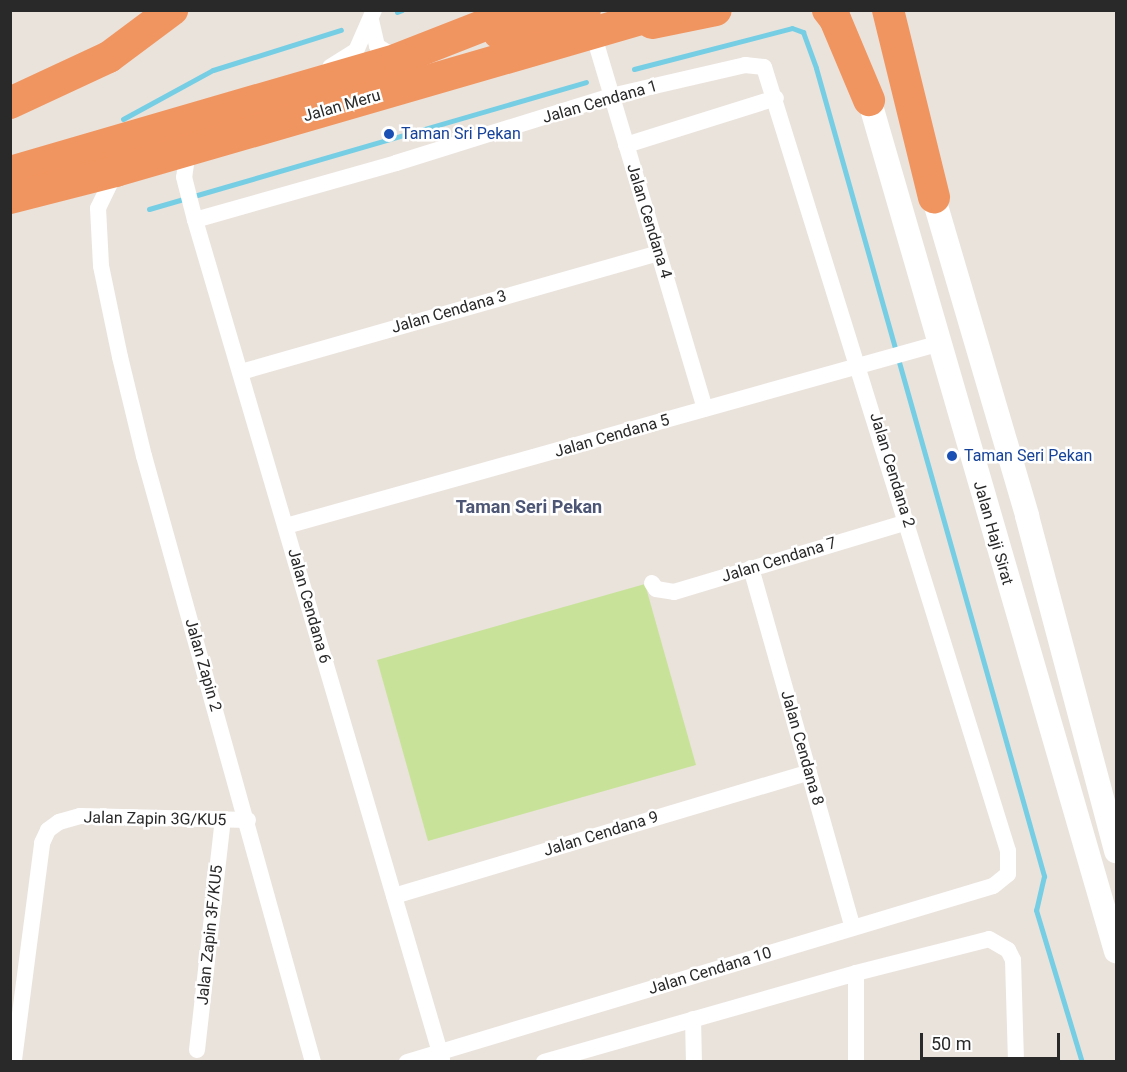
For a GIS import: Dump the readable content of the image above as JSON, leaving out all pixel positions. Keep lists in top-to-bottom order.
{
  "streets": {
    "highway": ["Jalan Meru"],
    "main road": ["Jalan Haji Sirat"],
    "street": [
      "Jalan Cendana 1",
      "Jalan Cendana 4",
      "Jalan Cendana 3",
      "Jalan Cendana 5",
      "Jalan Cendana 2",
      "Jalan Cendana 7",
      "Jalan Cendana 6",
      "Jalan Zapin 2",
      "Jalan Cendana 8",
      "Jalan Zapin 3G/KU5",
      "Jalan Cendana 9",
      "Jalan Zapin 3F/KU5",
      "Jalan Cendana 10"
    ]
  },
  "crossings": [
    ["Jalan Cendana 1", "Jalan Cendana 4"],
    ["Jalan Cendana 1", "Jalan Cendana 2"],
    ["Jalan Cendana 1", "Jalan Cendana 6"],
    ["Jalan Meru", "Jalan Cendana 4"],
    ["Jalan Meru", "Jalan Cendana 6"],
    ["Jalan Meru", "Jalan Zapin 2"],
    ["Jalan Cendana 4", "Jalan Cendana 3"],
    ["Jalan Cendana 4", "Jalan Cendana 5"],
    ["Jalan Cendana 3", "Jalan Cendana 6"],
    ["Jalan Cendana 5", "Jalan Cendana 2"],
    ["Jalan Cendana 5", "Jalan Haji Sirat"],
    ["Jalan Cendana 5", "Jalan Cendana 6"],
    ["Jalan Cendana 2", "Jalan Cendana 7"],
    ["Jalan Cendana 2", "Jalan Cendana 10"],
    ["Jalan Cendana 7", "Jalan Cendana 8"],
    ["Jalan Cendana 6", "Jalan Cendana 9"],
    ["Jalan Cendana 6", "Jalan Cendana 10"],
    ["Jalan Zapin 2", "Jalan Zapin 3G/KU5"],
    ["Jalan Cendana 8", "Jalan Cendana 9"],
    ["Jalan Cendana 8", "Jalan Cendana 10"],
    ["Jalan Zapin 3G/KU5", "Jalan Zapin 3F/KU5"]
  ],
  "districts": ["Taman Seri Pekan"],
  "places": ["Taman Sri Pekan", "Taman Seri Pekan"],
  "scale_bar": "50 m"
}
